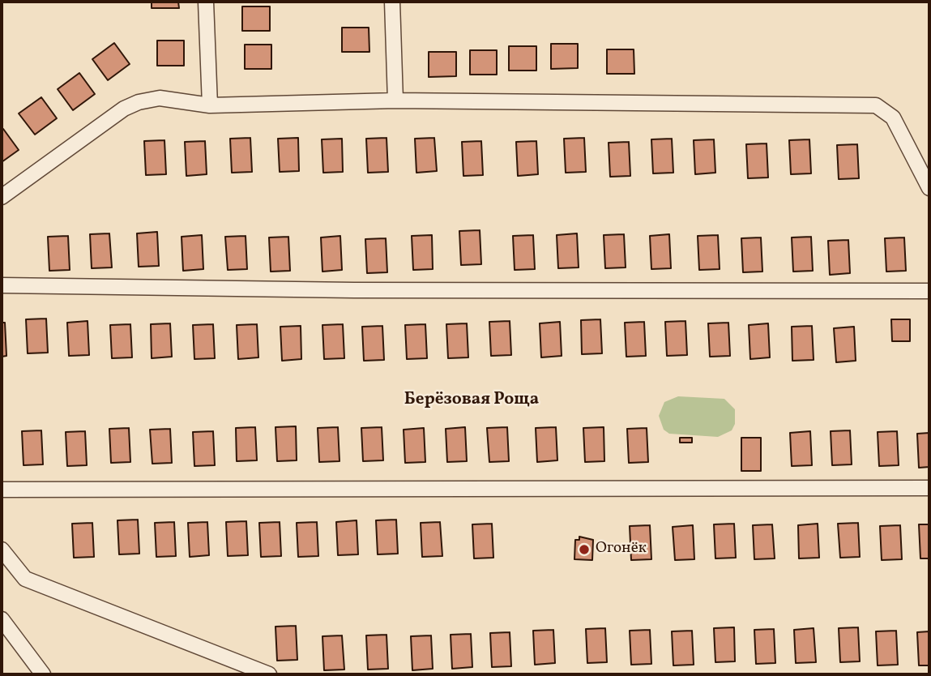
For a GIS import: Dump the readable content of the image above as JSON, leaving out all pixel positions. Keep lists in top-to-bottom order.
{
  "districts": ["Берёзовая Роща"],
  "places": ["Огонёк"]
}
